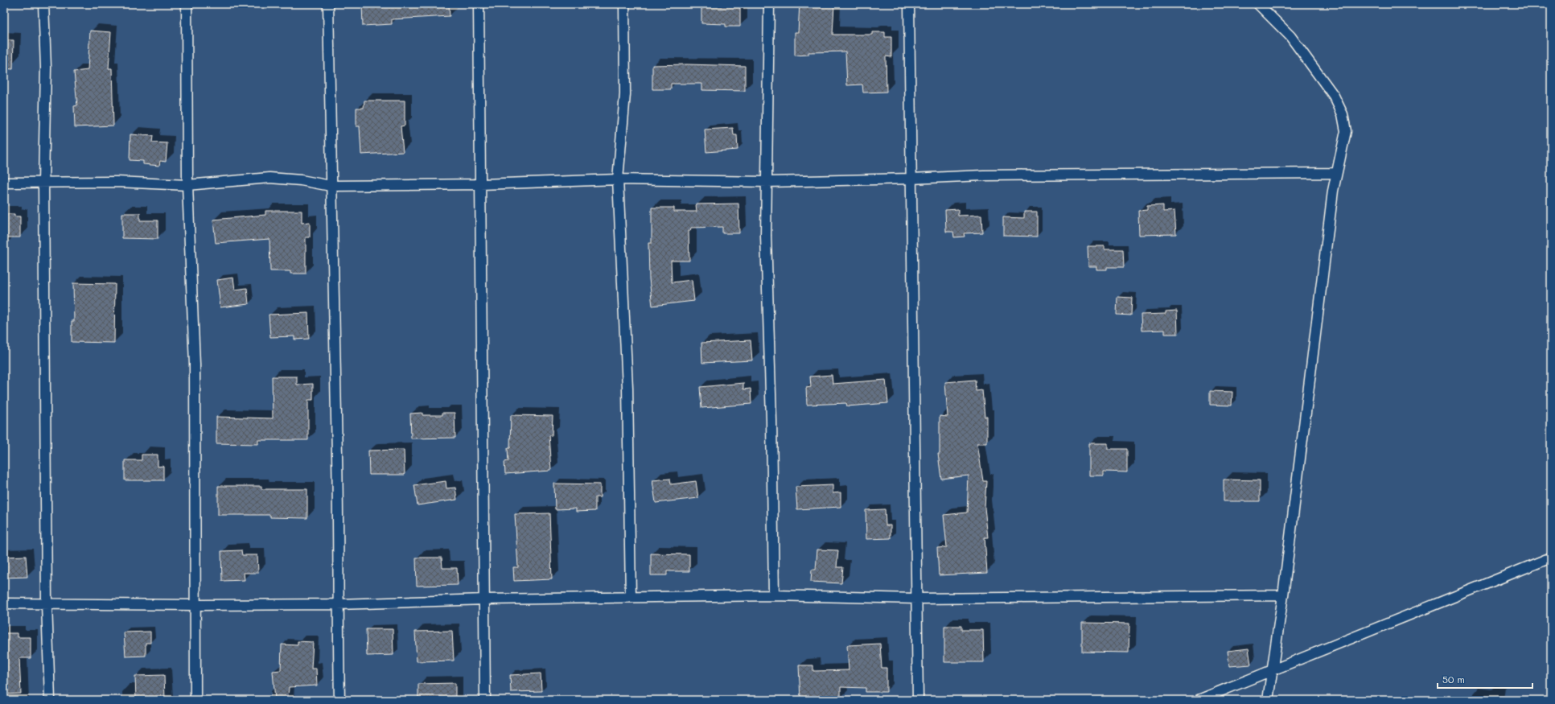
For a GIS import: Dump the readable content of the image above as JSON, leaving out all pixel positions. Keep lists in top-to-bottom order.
{
  "scale_bar": "50 m"
}
